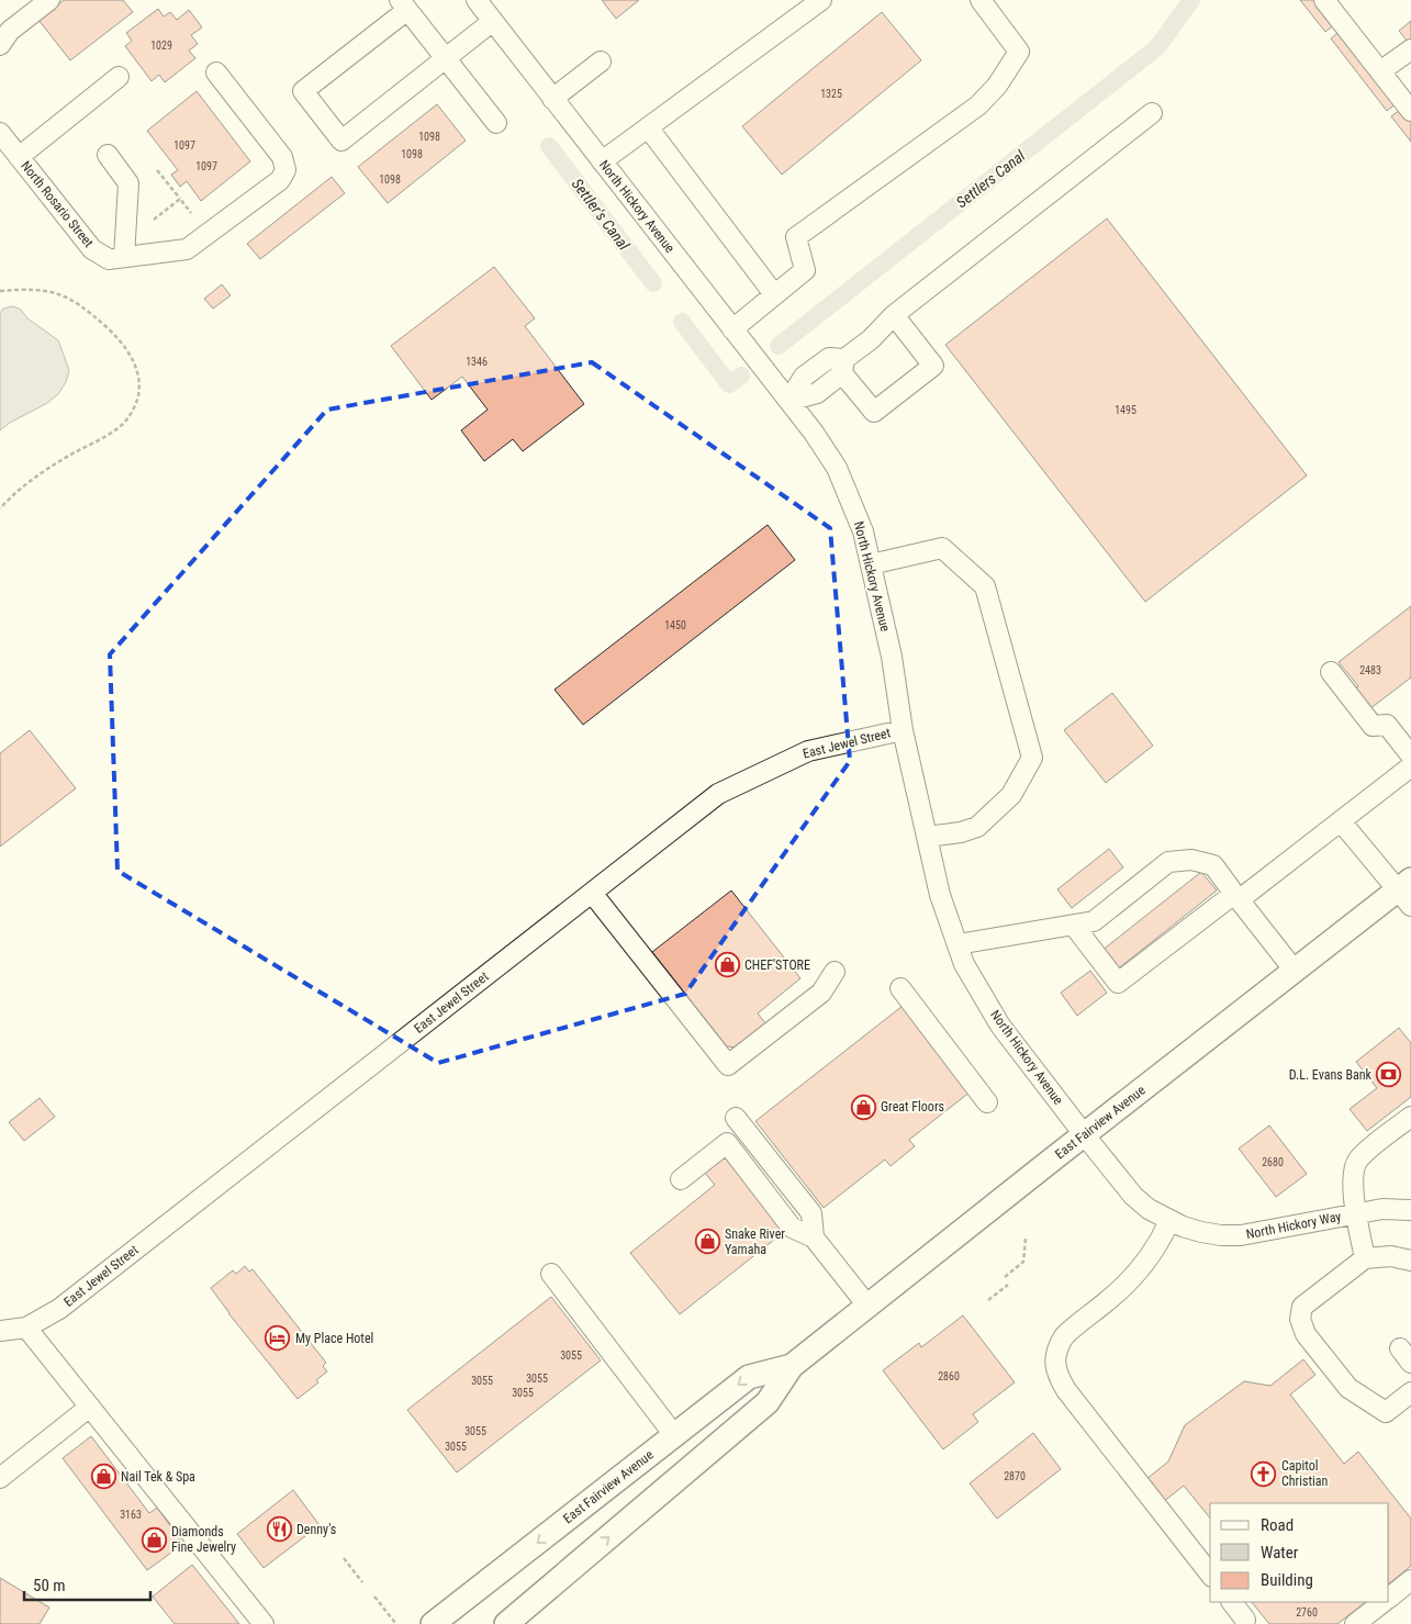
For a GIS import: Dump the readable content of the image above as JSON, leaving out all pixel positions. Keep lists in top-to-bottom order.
{
  "streets": {
    "main road": ["East Fairview Avenue"],
    "street": [
      "North Rosario Street",
      "North Hickory Avenue",
      "East Jewel Street",
      "North Hickory Way"
    ]
  },
  "crossings": [
    ["North Hickory Avenue", "East Jewel Street"],
    ["North Hickory Avenue", "East Fairview Avenue"],
    ["North Hickory Avenue", "North Hickory Way"],
    ["East Fairview Avenue", "North Hickory Way"]
  ],
  "water": ["Settlers Canal", "Settler's Canal"],
  "places": {
    "shop": [
      "CHEF'STORE",
      "Great Floors",
      "Snake River Yamaha",
      "Nail Tek & Spa",
      "Diamonds Fine Jewelry"
    ],
    "bank": ["D.L. Evans Bank"],
    "hotel": ["My Place Hotel"],
    "church": ["Capitol Christian"],
    "restaurant": ["Denny's"]
  },
  "house_numbers": [
    "1029",
    "1325",
    "1098",
    "1097",
    "1098",
    "1097",
    "1098",
    "1346",
    "1495",
    "1450",
    "2483",
    "2680",
    "3055",
    "2860",
    "3055",
    "3055",
    "3055",
    "3055",
    "3055",
    "2870",
    "3163",
    "2760"
  ],
  "legend": ["Road", "Water", "Building"],
  "scale_bar": "50 m"
}
